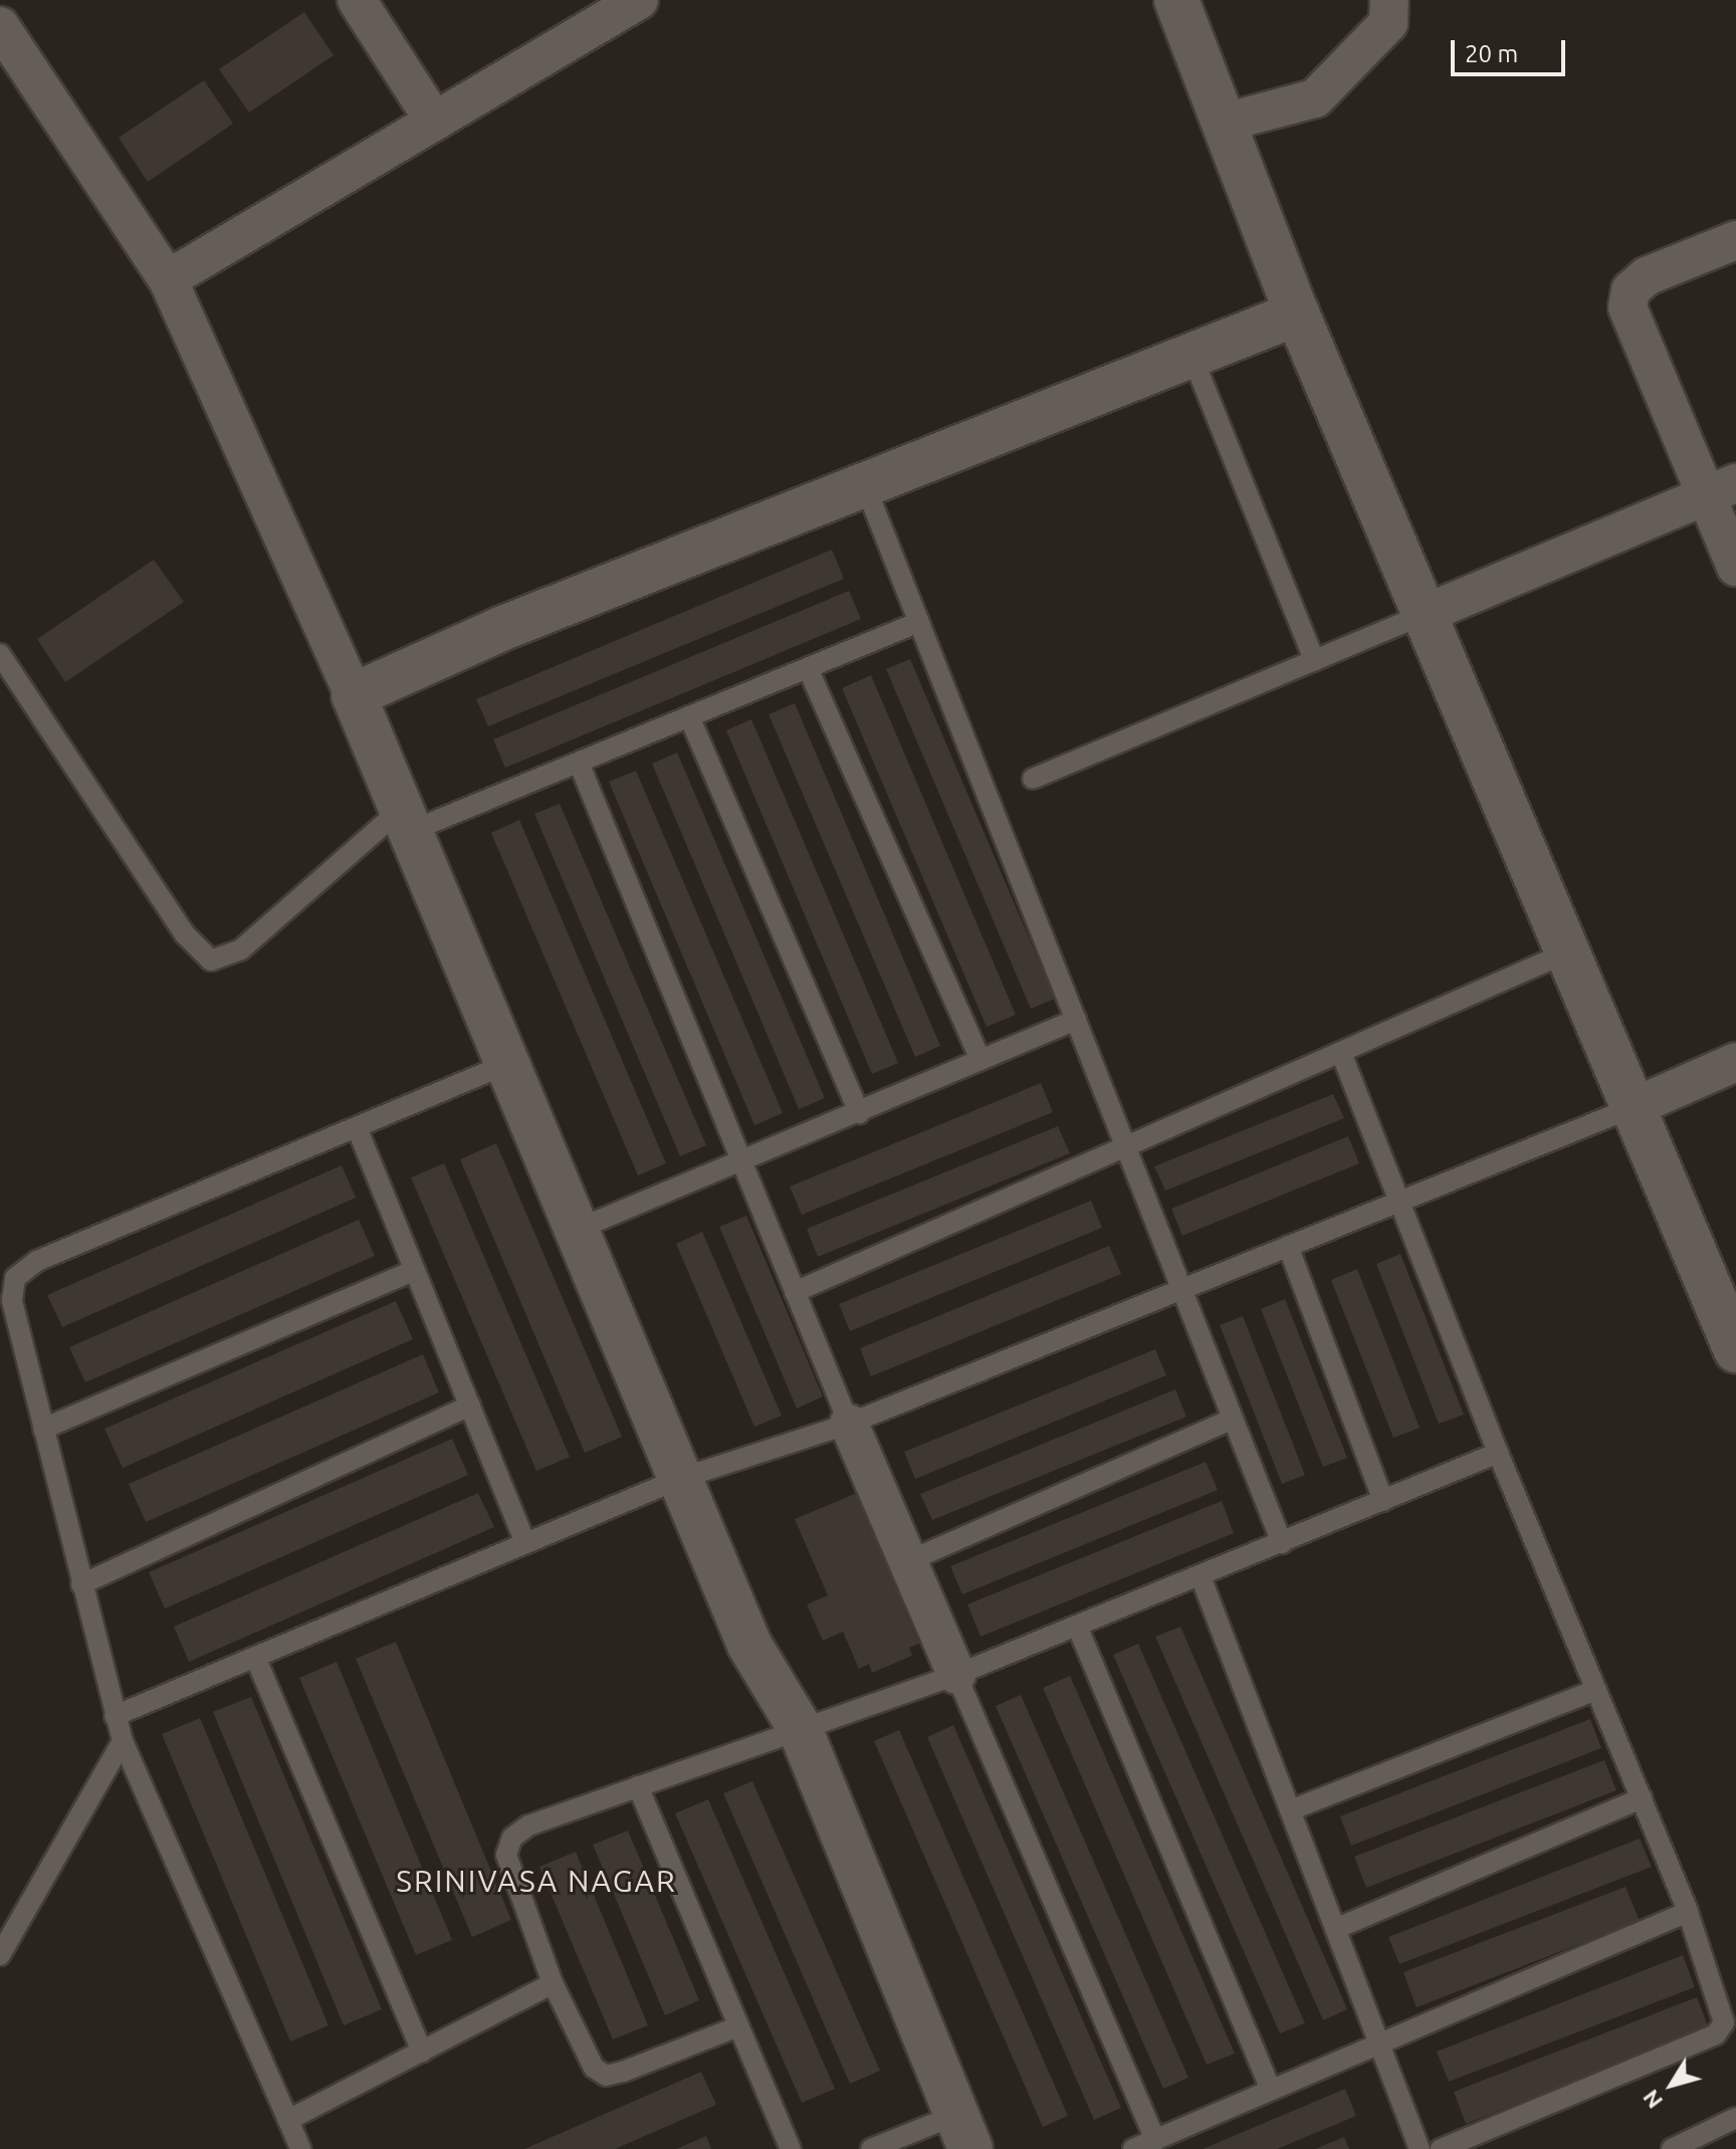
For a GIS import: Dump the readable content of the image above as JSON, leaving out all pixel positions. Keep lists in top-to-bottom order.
{
  "districts": ["SRINIVASA NAGAR"],
  "scale_bar": "20 m",
  "north": "bottom left"
}
